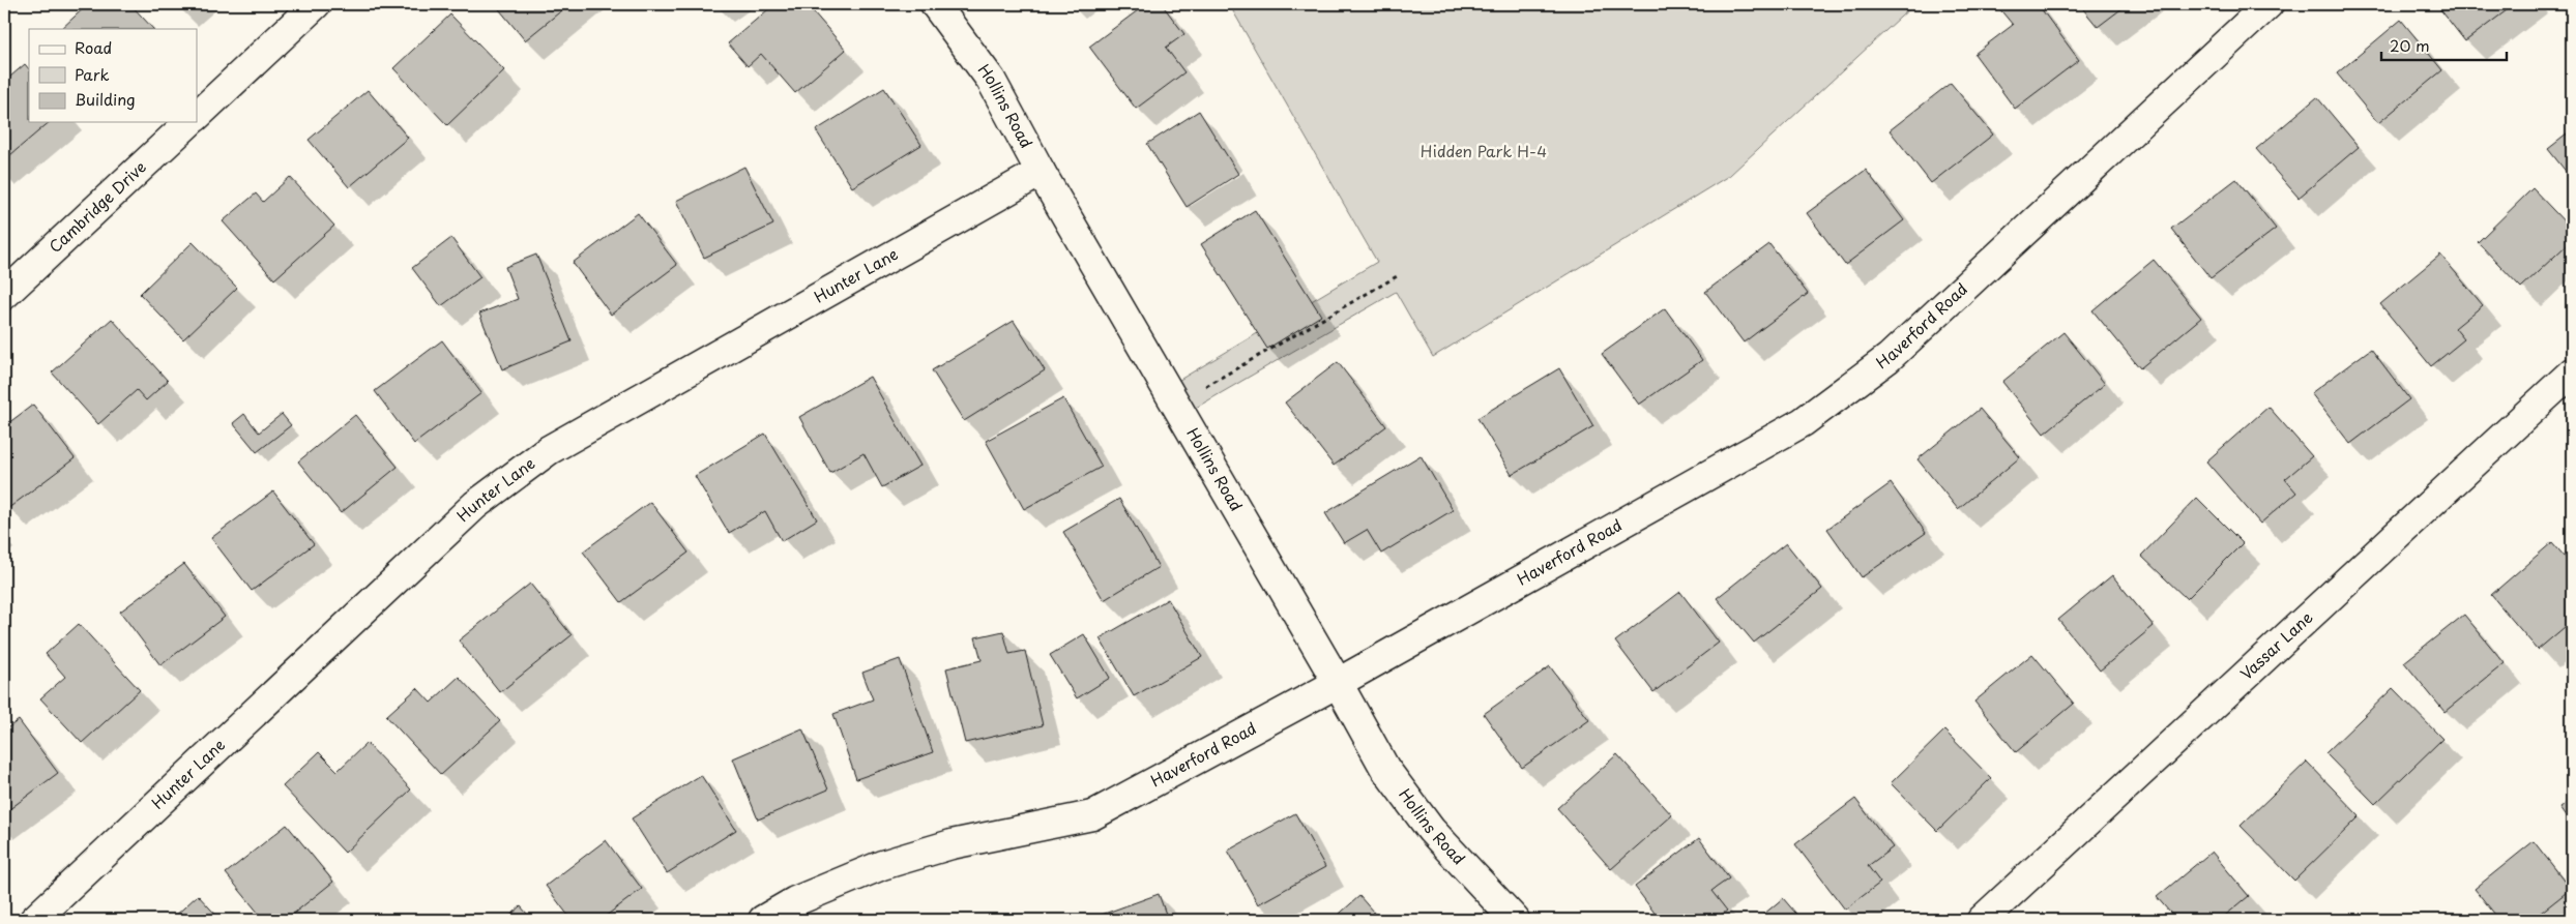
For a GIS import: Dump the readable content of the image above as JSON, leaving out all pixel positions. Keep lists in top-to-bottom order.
{
  "streets": {
    "street": [
      "Hollins Road",
      "Cambridge Drive",
      "Hunter Lane",
      "Haverford Road",
      "Vassar Lane"
    ]
  },
  "crossings": [
    ["Hollins Road", "Hunter Lane"],
    ["Hollins Road", "Haverford Road"]
  ],
  "parks": ["Hidden Park H-4"],
  "legend": ["Road", "Park", "Building"],
  "scale_bar": "20 m"
}
